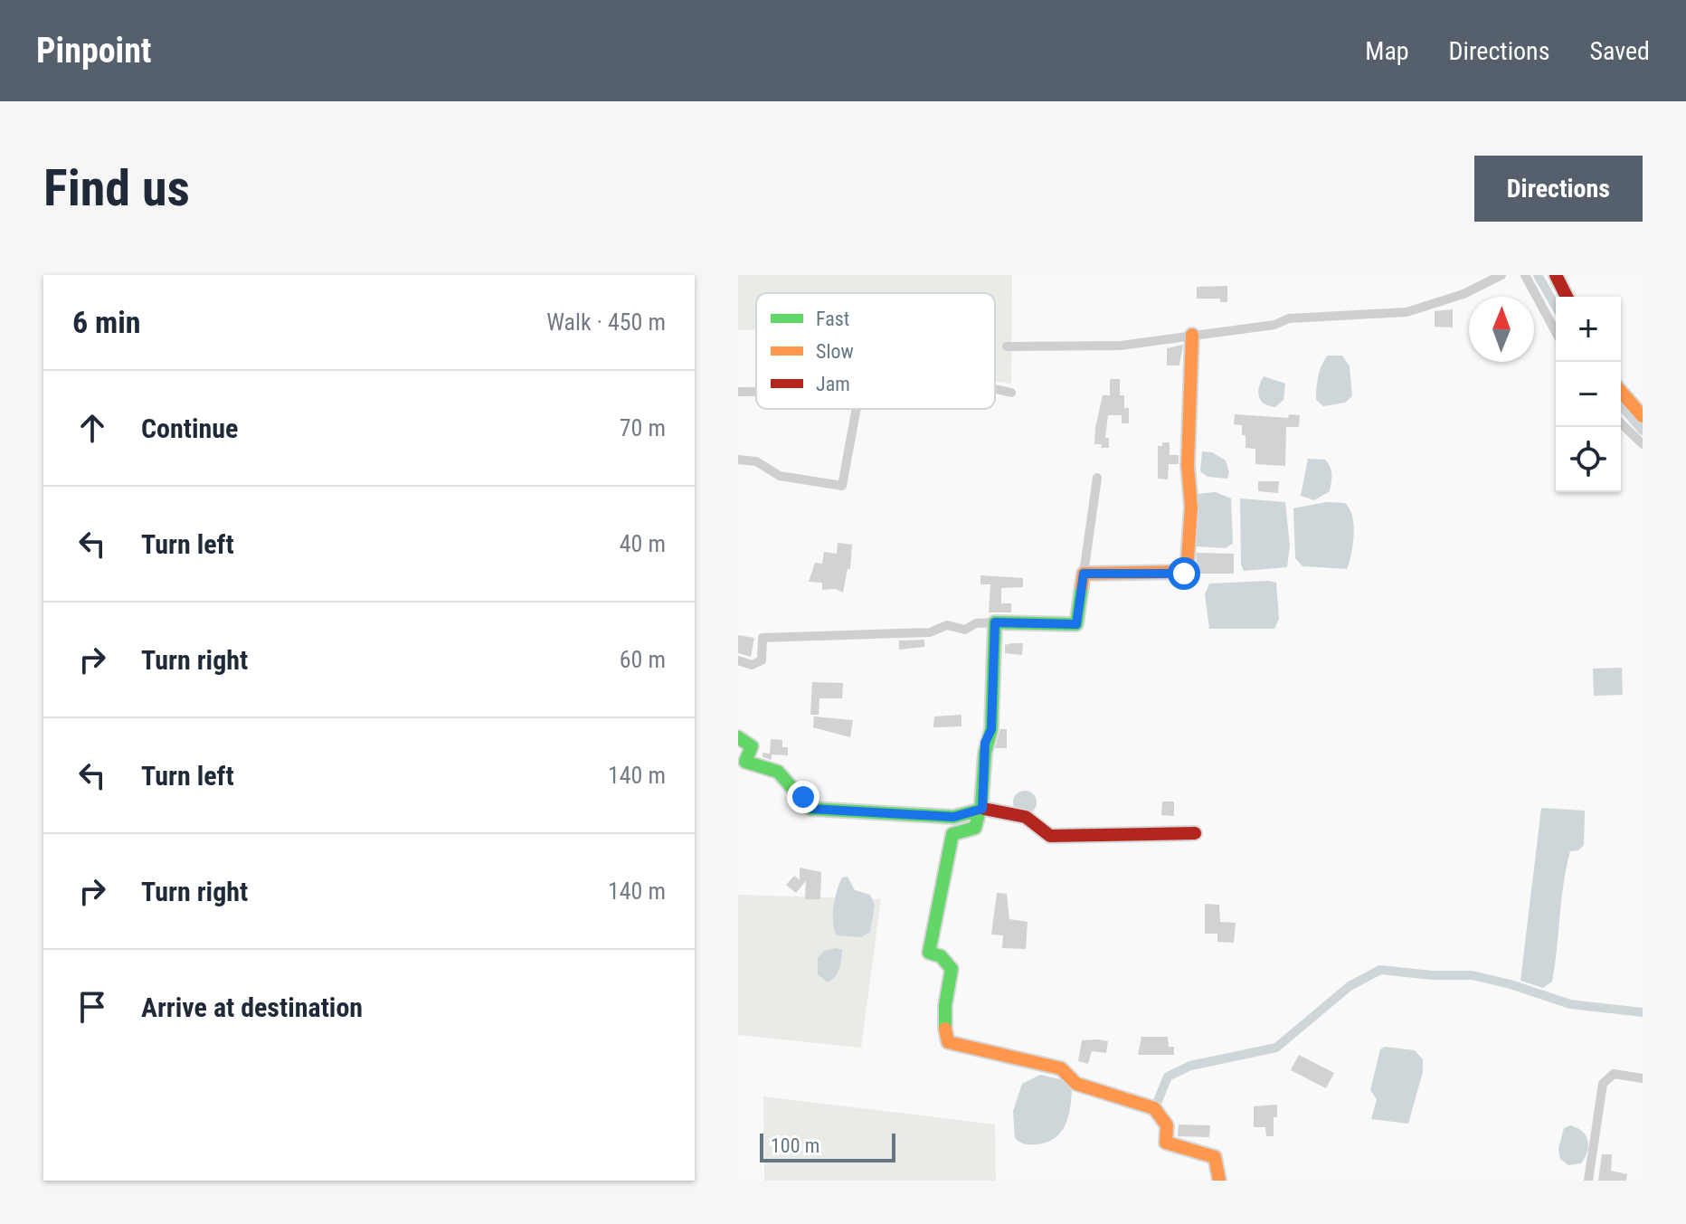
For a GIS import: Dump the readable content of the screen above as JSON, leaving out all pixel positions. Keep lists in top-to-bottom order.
{
  "legend": ["Fast", "Slow", "Jam"],
  "scale_bar": "100 m",
  "north": "top",
  "page": {
    "header": "Pinpoint",
    "nav": ["Map", "Directions", "Saved"],
    "buttons": "Directions",
    "title": "Find us",
    "heading": ["6 min", "Walk · 450 m"],
    "map_buttons": ["+", "−"],
    "list": [
      ["Continue", "70 m"],
      ["Turn left", "40 m"],
      ["Turn right", "60 m"],
      ["Turn left", "140 m"],
      ["Turn right", "140 m"],
      "Arrive at destination"
    ],
    "scale": "100 m"
  }
}
